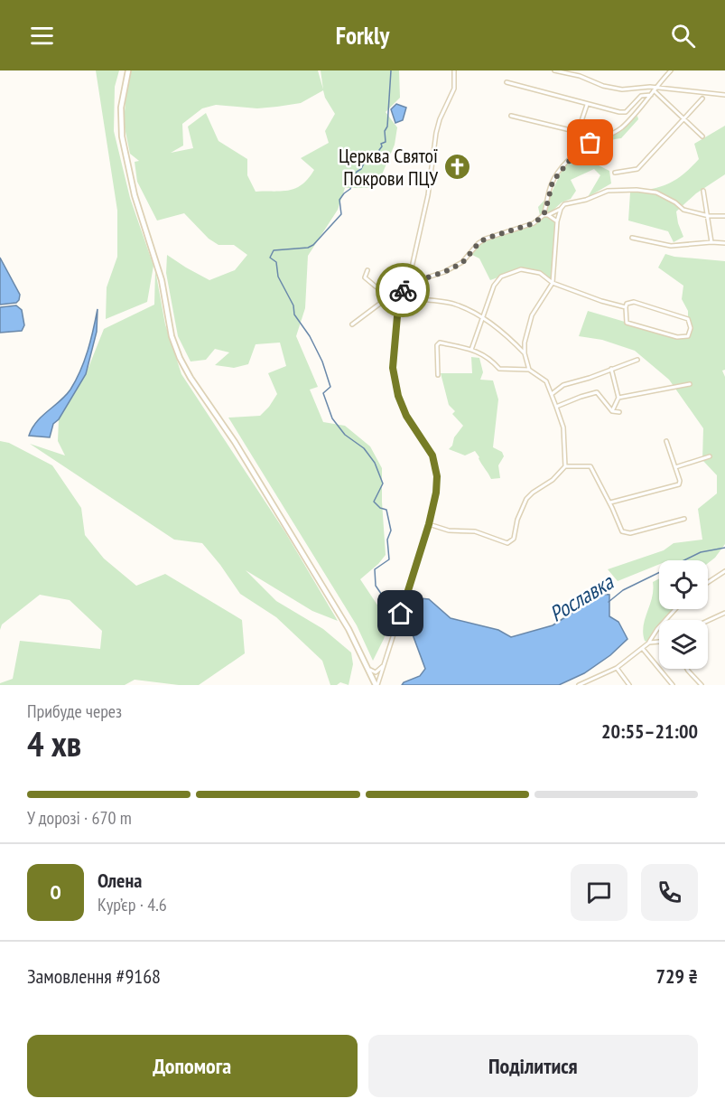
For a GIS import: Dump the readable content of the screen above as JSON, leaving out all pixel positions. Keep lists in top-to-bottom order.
{
  "water": ["Рославка"],
  "places": {
    "church": ["Церква Святої Покрови ПЦУ"]
  },
  "page": {
    "header": "Forkly",
    "heading": ["4 хв", "Прибуде через", "20:55–21:00"],
    "panel": [
      "Олена",
      "Кур’єр · 4.6",
      "Замовлення #9168",
      "729 ₴"
    ],
    "bar": "У дорозі · 670 m",
    "round": "О",
    "buttons": ["Допомога", "Поділитися"]
  }
}
